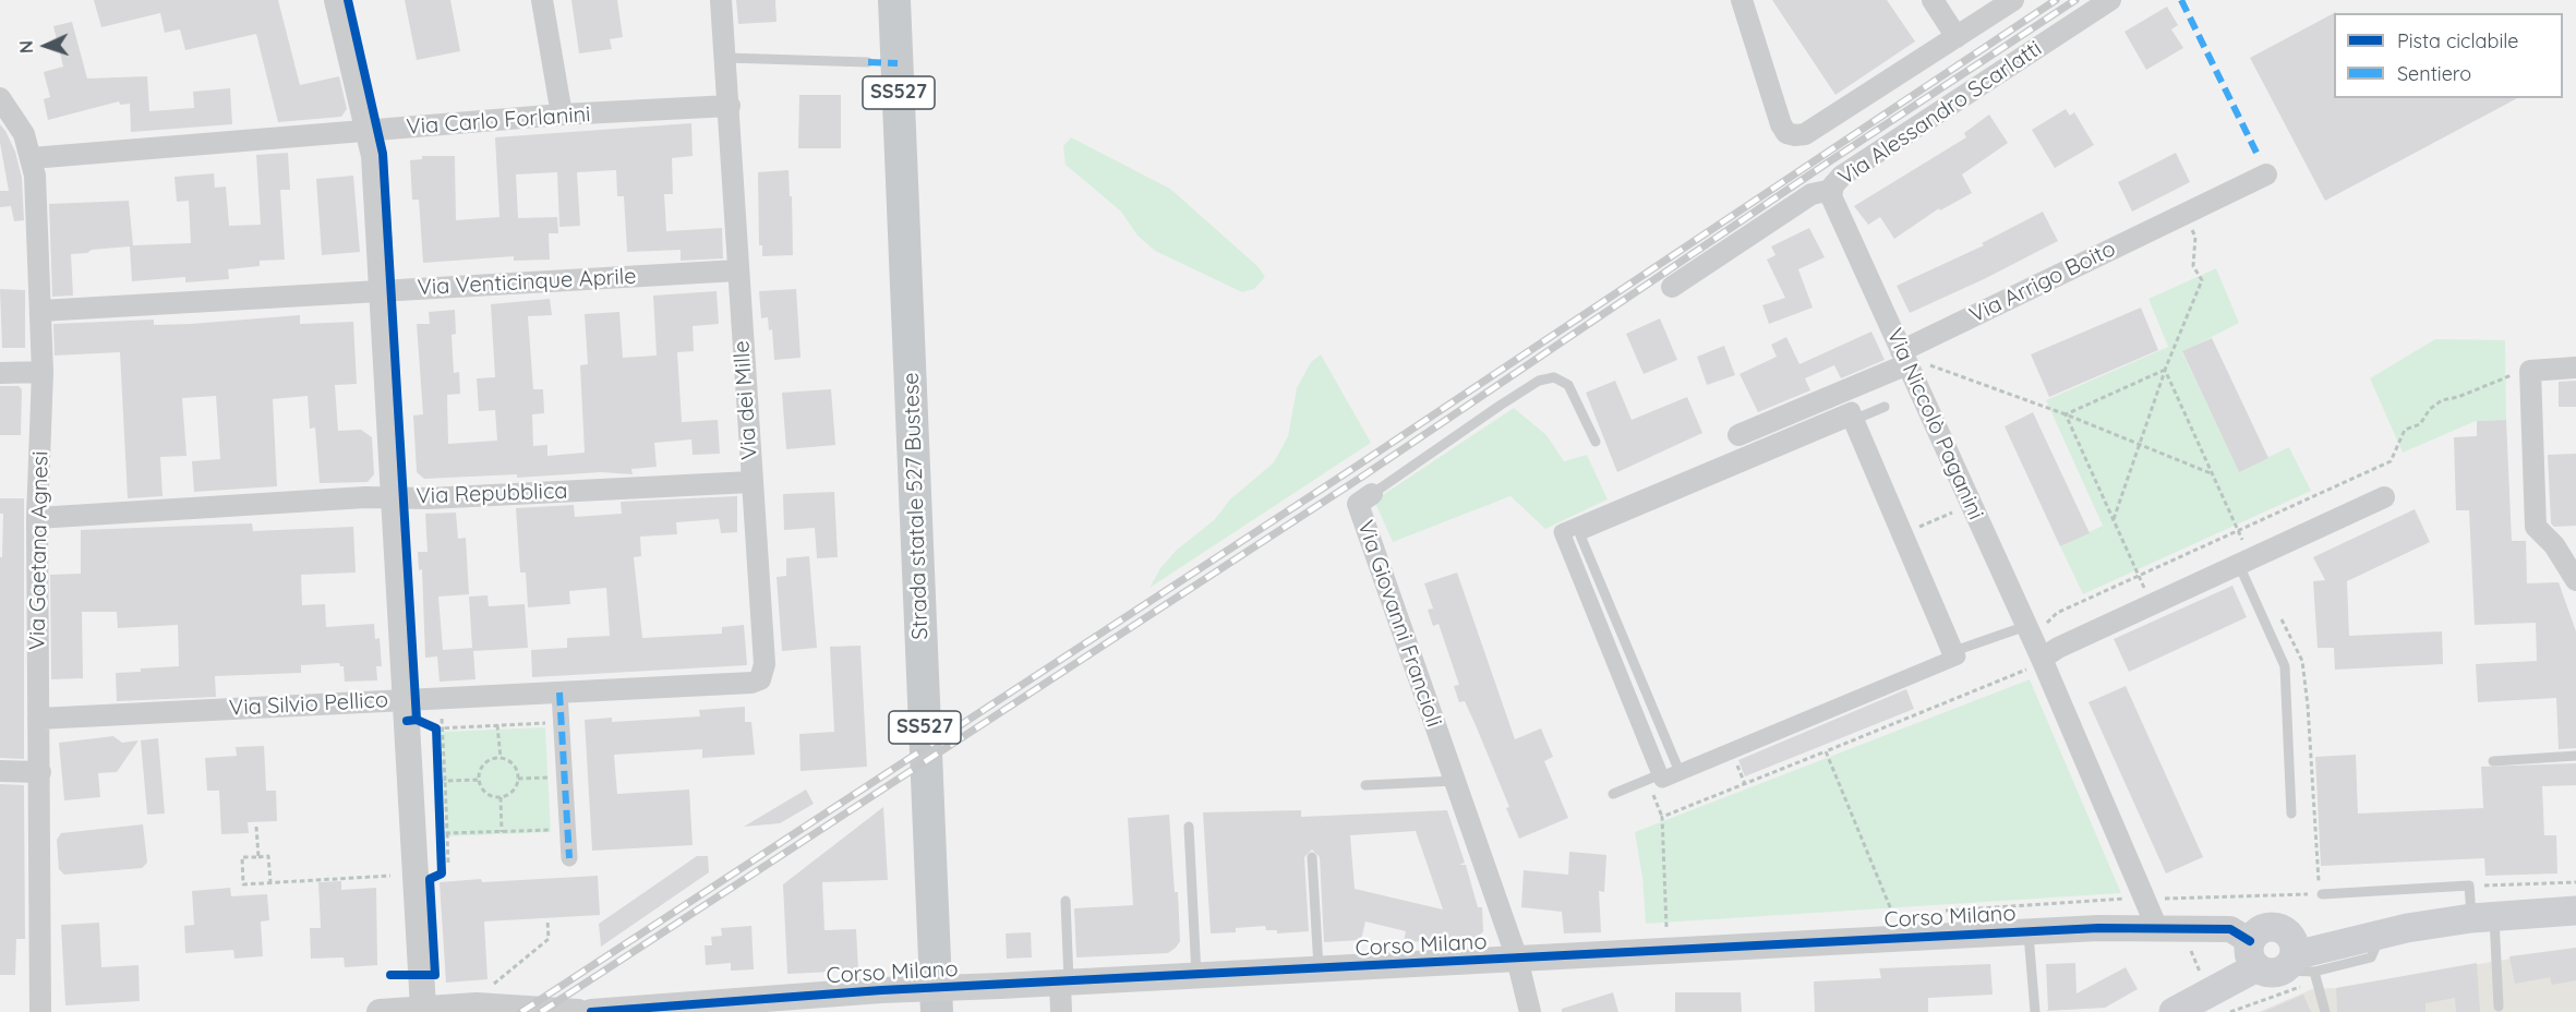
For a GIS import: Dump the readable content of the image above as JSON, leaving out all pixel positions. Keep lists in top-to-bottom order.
{
  "streets": {
    "main road": ["SS527", "Strada statale 527 Bustese"],
    "street": [
      "Via Alessandro Scarlatti",
      "Via Carlo Forlanini",
      "Via Venticinque Aprile",
      "Via Arrigo Boito",
      "Via dei Mille",
      "Via Niccolò Paganini",
      "Via Repubblica",
      "Via Gaetana Agnesi",
      "Via Giovanni Francioli",
      "Via Silvio Pellico",
      "Corso Milano"
    ]
  },
  "crossings": [
    ["Via Alessandro Scarlatti", "Via Niccolò Paganini"],
    ["Via Carlo Forlanini", "Via dei Mille"],
    ["Via Carlo Forlanini", "Via Gaetana Agnesi"],
    ["Via Venticinque Aprile", "Via dei Mille"],
    ["Via Venticinque Aprile", "Via Gaetana Agnesi"],
    ["Via Arrigo Boito", "Via Niccolò Paganini"],
    ["Via dei Mille", "Via Repubblica"],
    ["Via dei Mille", "Via Silvio Pellico"],
    ["Via Niccolò Paganini", "Corso Milano"],
    ["Via Repubblica", "Via Gaetana Agnesi"],
    ["Via Gaetana Agnesi", "Via Silvio Pellico"],
    ["Via Giovanni Francioli", "Corso Milano"]
  ],
  "legend": ["Pista ciclabile", "Sentiero"],
  "north": "left"
}
